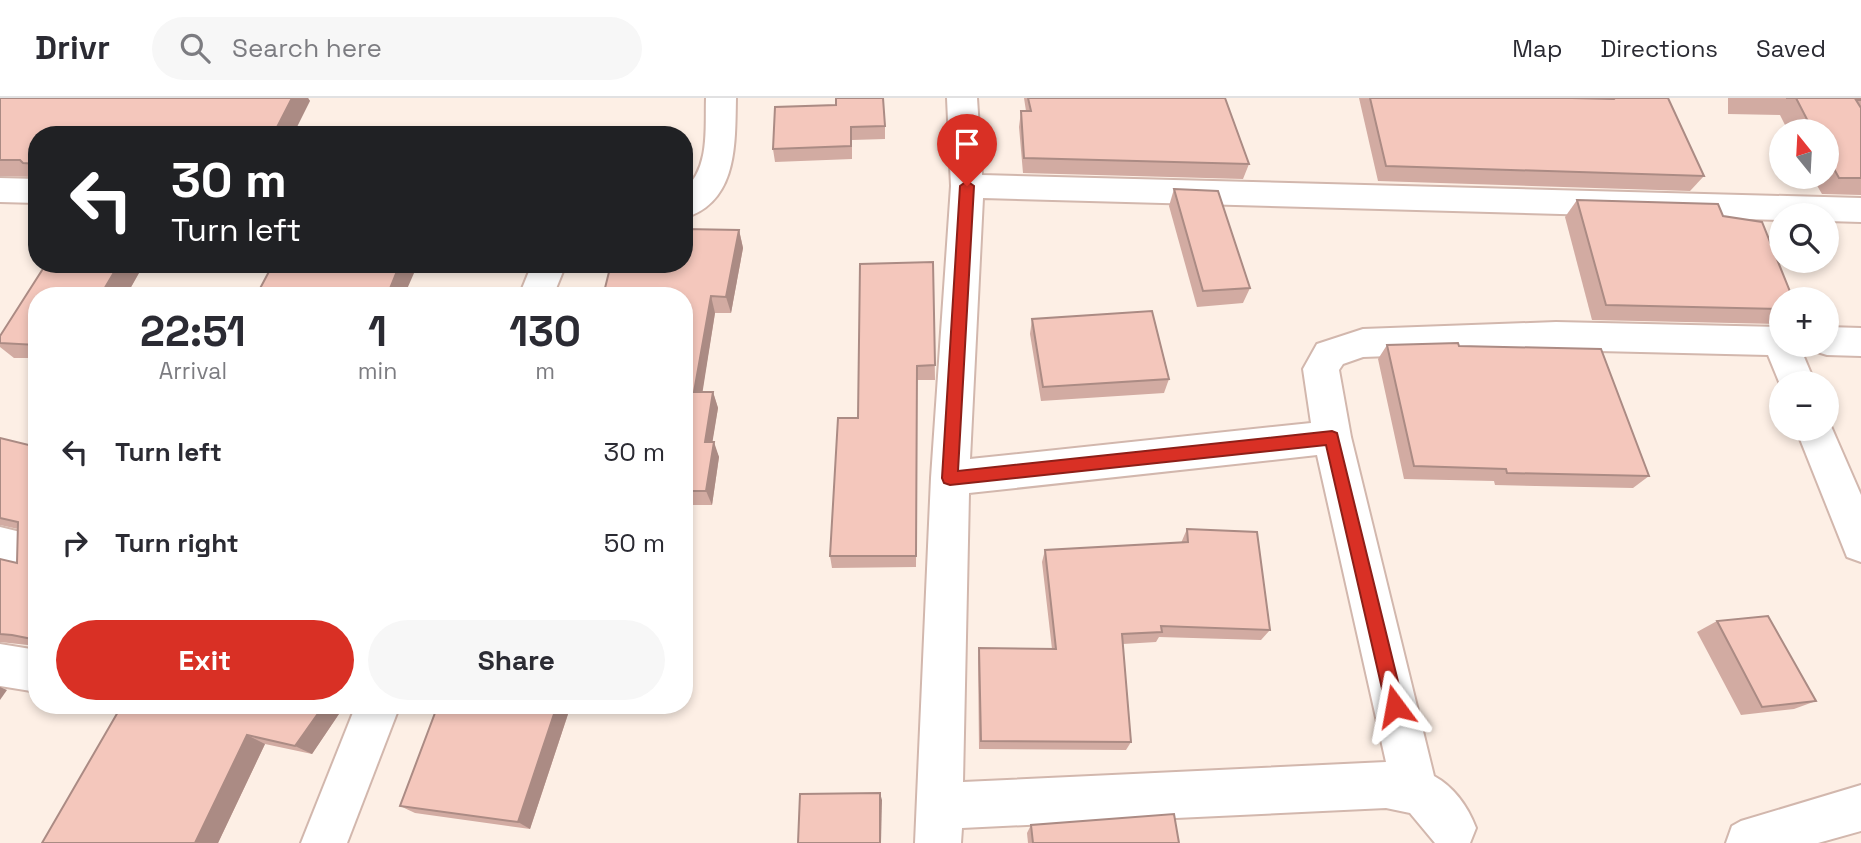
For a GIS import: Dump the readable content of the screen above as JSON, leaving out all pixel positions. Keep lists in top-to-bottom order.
{
  "north": "top",
  "page": {
    "header": "Drivr",
    "search": "Search here",
    "nav": ["Map", "Directions", "Saved"],
    "map_buttons": ["+", "−"],
    "turn": ["30 m", "Turn left"],
    "eta": [
      "22:51",
      "Arrival",
      "1",
      "min",
      "130",
      "m"
    ],
    "list": [
      {
        "name": "Turn left",
        "value": "30 m"
      },
      {
        "name": "Turn right",
        "value": "50 m"
      }
    ],
    "buttons": ["Exit", "Share"]
  }
}
